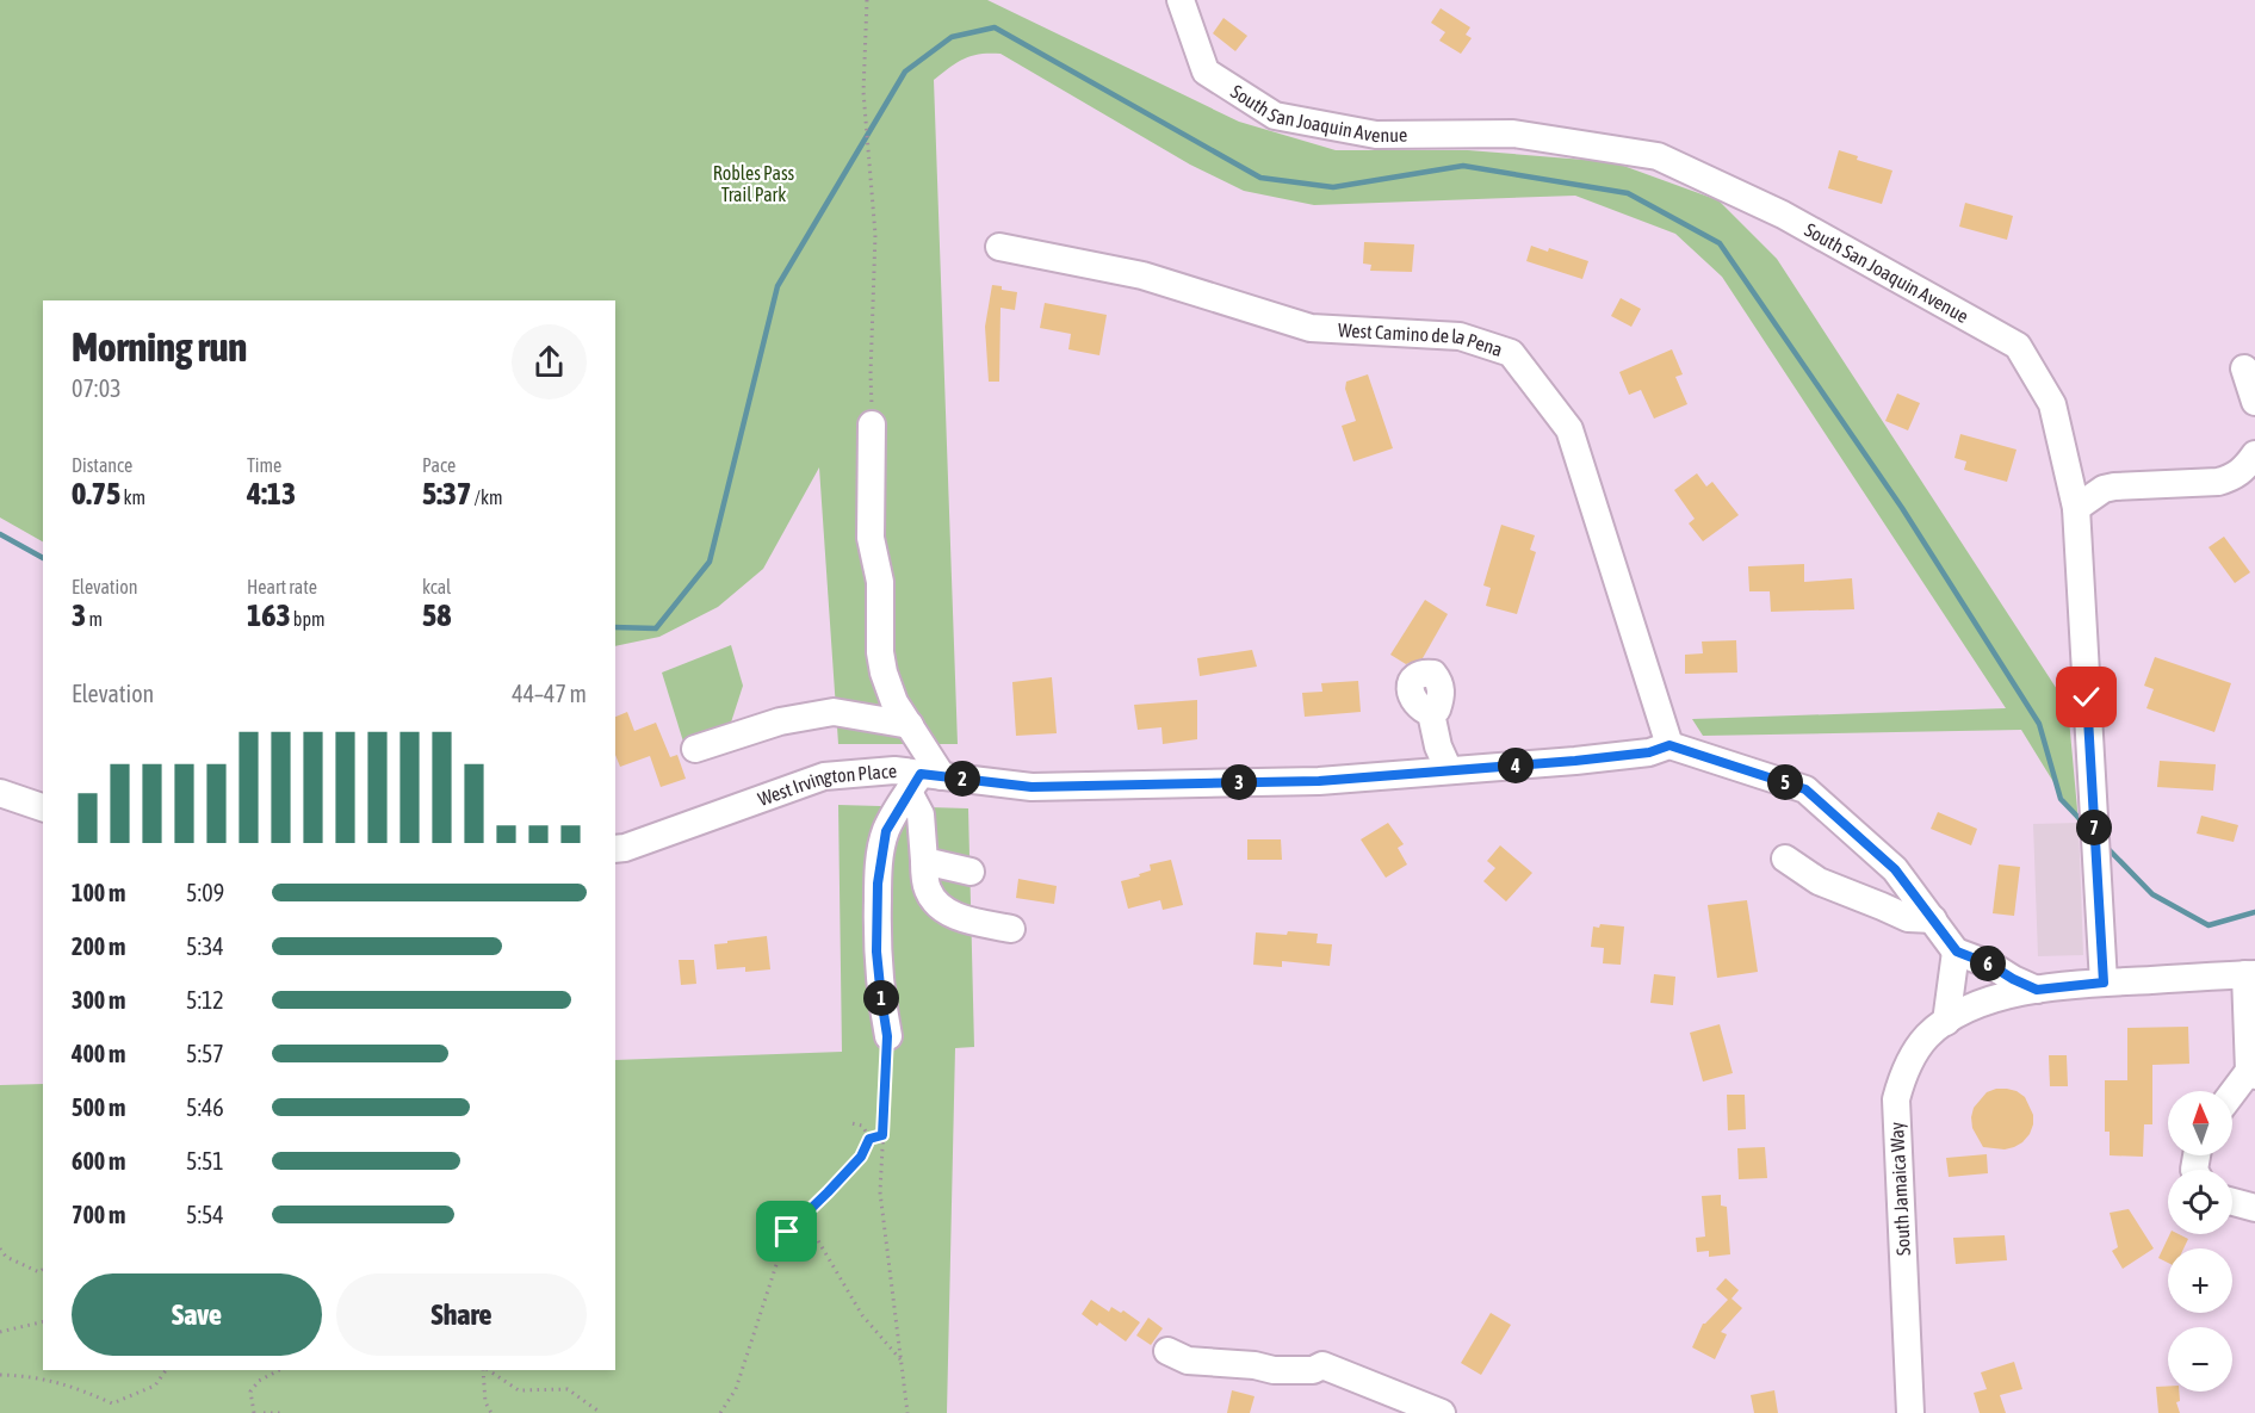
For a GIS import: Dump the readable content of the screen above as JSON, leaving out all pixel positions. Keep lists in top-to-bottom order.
{
  "streets": {
    "street": [
      "South San Joaquin Avenue",
      "West Camino de la Pena",
      "West Irvington Place",
      "South Jamaica Way"
    ]
  },
  "crossings": [
    ["West Camino de la Pena", "West Irvington Place"]
  ],
  "parks": ["Robles Pass Trail Park"],
  "north": "top",
  "page": {
    "heading": ["Morning run", "07:03"],
    "stats": [
      ["Distance", "0.75 km"],
      ["Time", "4:13"],
      ["Pace", "5:37 /km"],
      ["Elevation", "3 m"],
      ["Heart rate", "163 bpm"],
      ["kcal", "58"]
    ],
    "chart": ["Elevation", "44–47 m"],
    "pins": [
      "4",
      "2",
      "3",
      "5",
      "7",
      "6",
      "1"
    ],
    "list": [
      {
        "name": "100 m",
        "note": "5:09"
      },
      {
        "name": "200 m",
        "note": "5:34"
      },
      {
        "name": "300 m",
        "note": "5:12"
      },
      {
        "name": "400 m",
        "note": "5:57"
      },
      {
        "name": "500 m",
        "note": "5:46"
      },
      {
        "name": "600 m",
        "note": "5:51"
      },
      {
        "name": "700 m",
        "note": "5:54"
      }
    ],
    "map_buttons": ["+", "−"],
    "buttons": ["Save", "Share"]
  }
}
